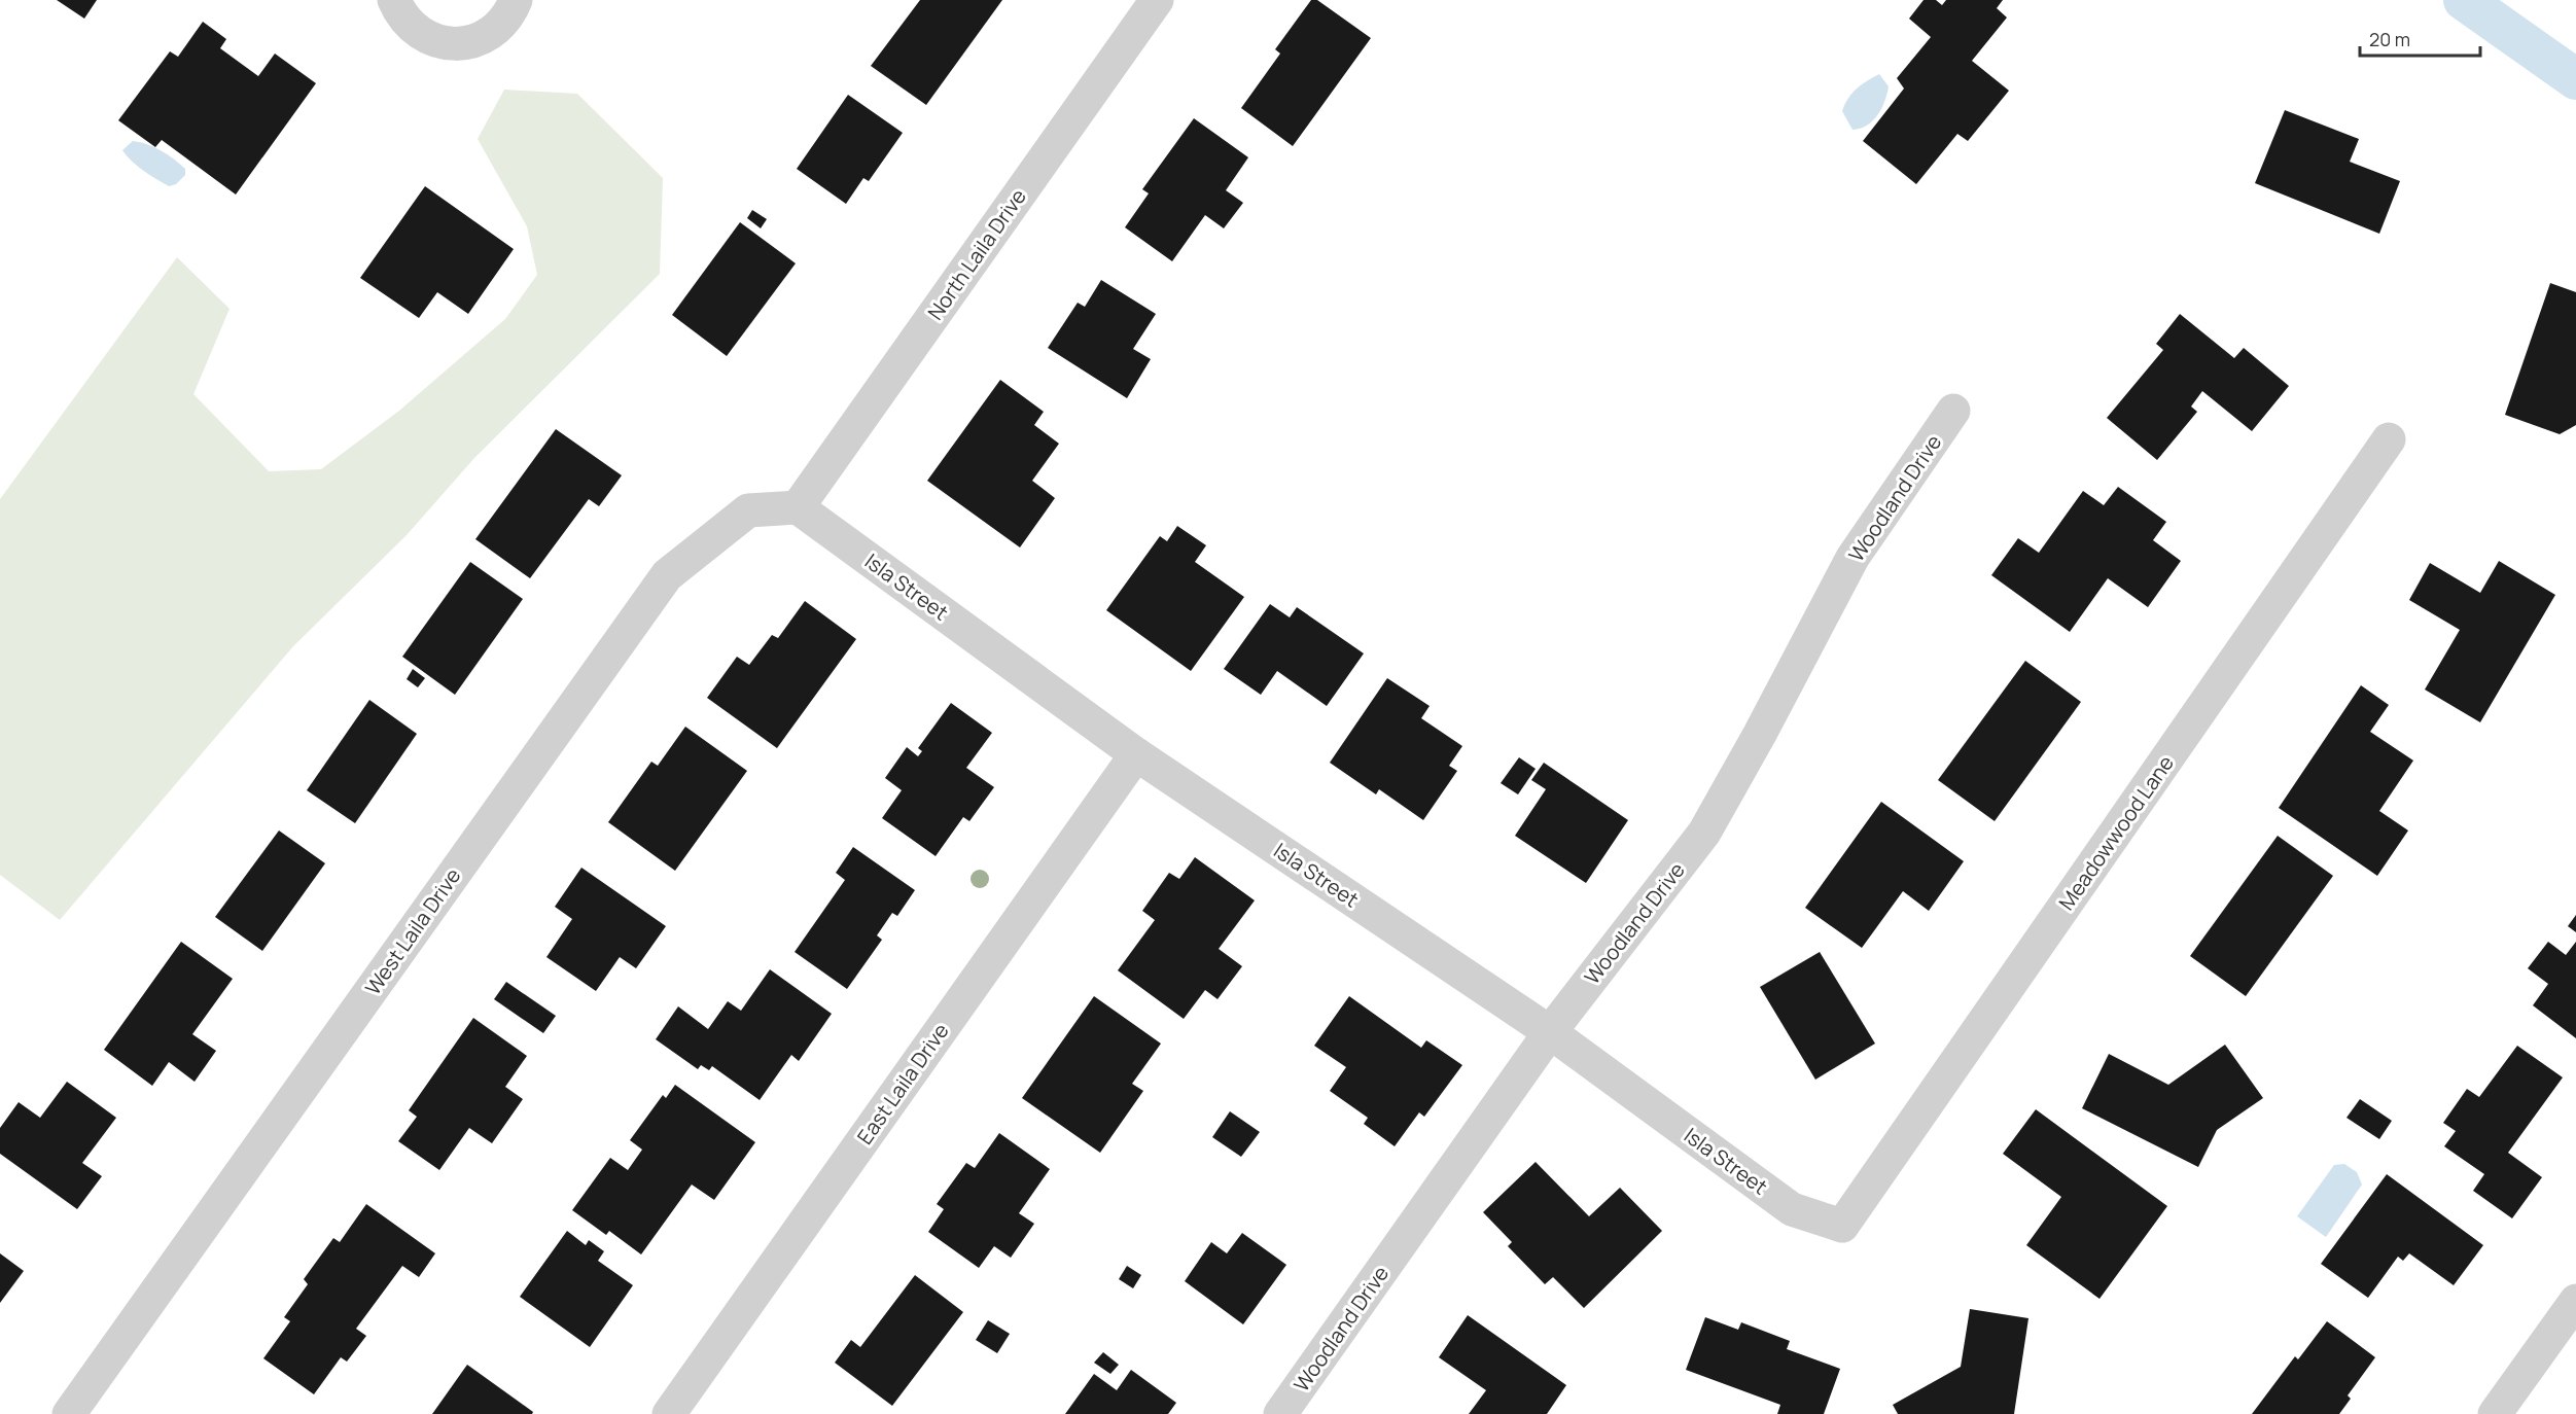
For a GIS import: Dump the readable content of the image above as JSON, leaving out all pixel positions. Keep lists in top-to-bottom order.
{
  "streets": {
    "street": [
      "North Laila Drive",
      "Woodland Drive",
      "Isla Street",
      "Meadowwood Lane",
      "West Laila Drive",
      "East Laila Drive"
    ]
  },
  "crossings": [
    ["North Laila Drive", "Isla Street"],
    ["North Laila Drive", "West Laila Drive"],
    ["Woodland Drive", "Isla Street"],
    ["Isla Street", "Meadowwood Lane"],
    ["Isla Street", "West Laila Drive"],
    ["Isla Street", "East Laila Drive"]
  ],
  "scale_bar": "20 m"
}
